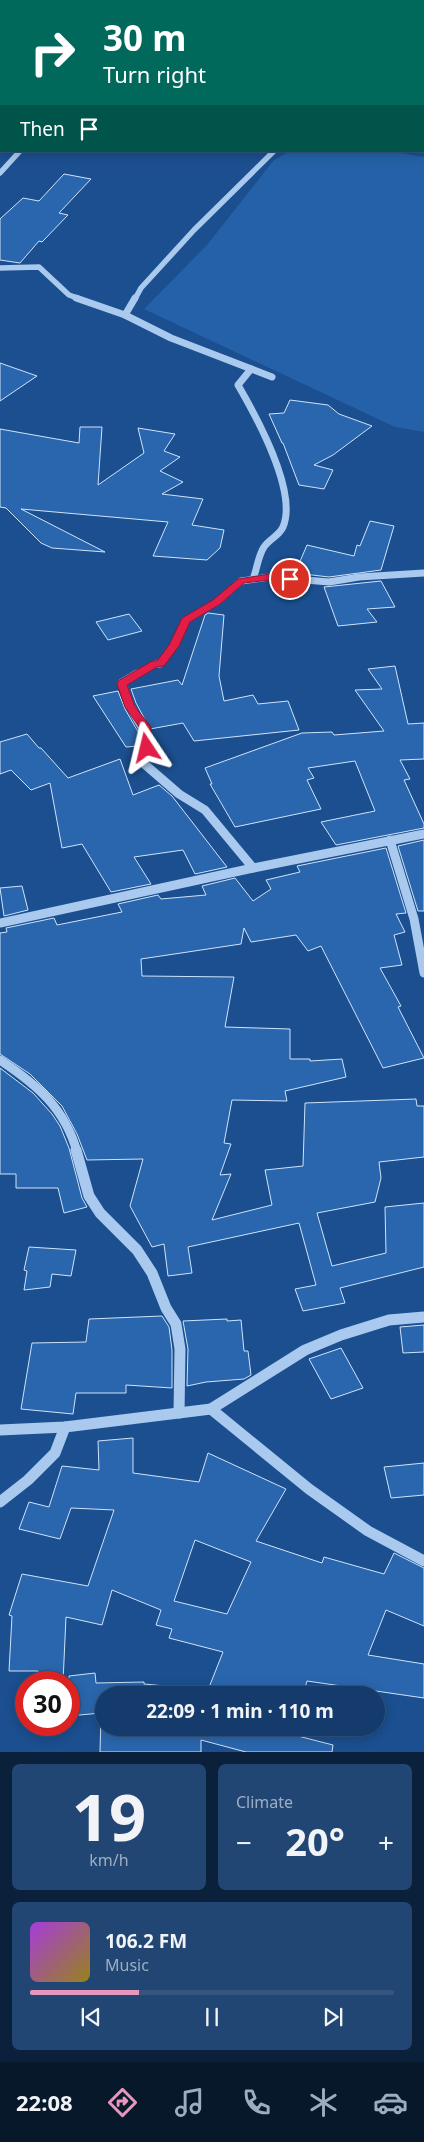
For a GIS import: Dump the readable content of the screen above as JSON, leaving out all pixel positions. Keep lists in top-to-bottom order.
{
  "page": {
    "turn": ["30 m", "Turn right"],
    "then": "Then",
    "limit": "30",
    "trip": "22:09 · 1 min · 110 m",
    "tile": [
      ["19", "km/h"],
      "Climate"
    ],
    "heat": ["−", "20°", "+"],
    "song": ["106.2 FM", "Music"],
    "tabs": "22:08"
  }
}
